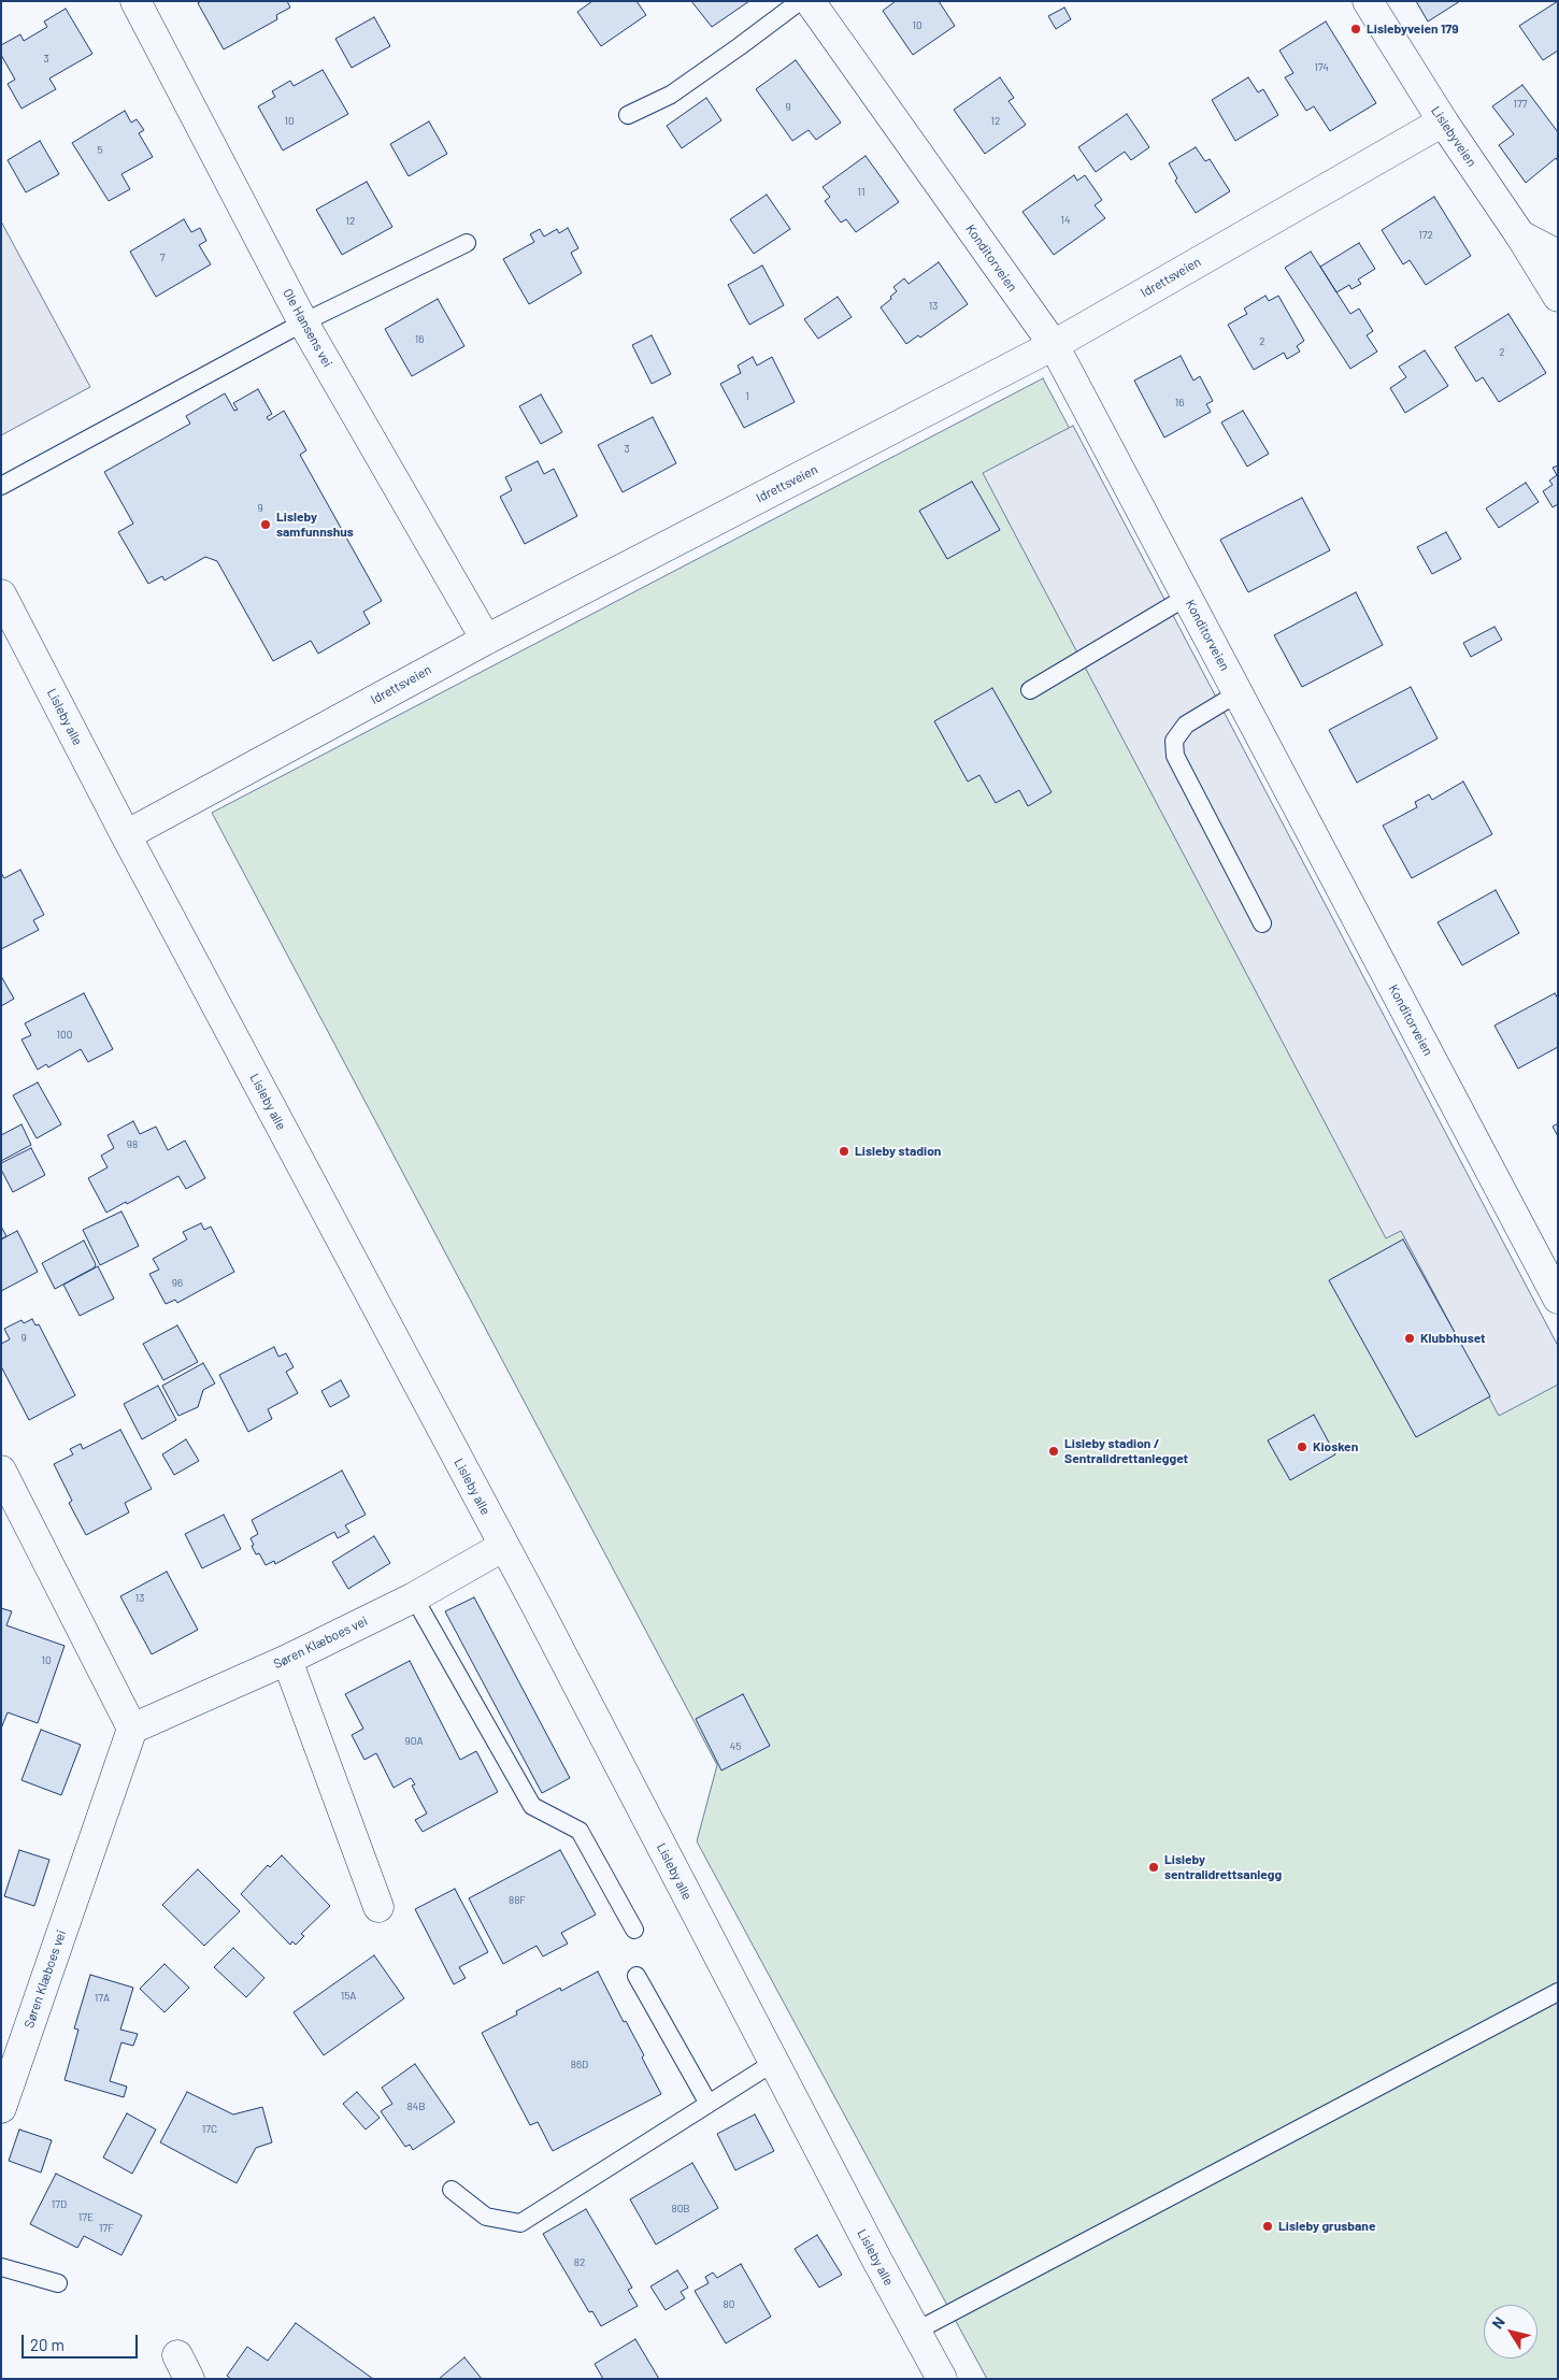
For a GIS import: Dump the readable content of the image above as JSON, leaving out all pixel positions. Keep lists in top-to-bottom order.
{
  "streets": {
    "street": [
      "Lislebyveien",
      "Konditorveien",
      "Idrettsveien",
      "Ole Hansens vei",
      "Lisleby alle",
      "Søren Klæboes vei"
    ]
  },
  "crossings": [
    ["Lislebyveien", "Idrettsveien"],
    ["Konditorveien", "Idrettsveien"],
    ["Idrettsveien", "Ole Hansens vei"],
    ["Idrettsveien", "Lisleby alle"],
    ["Lisleby alle", "Søren Klæboes vei"]
  ],
  "places": [
    "Lislebyveien 179",
    "Lisleby samfunnshus",
    "Lisleby stadion",
    "Klubbhuset",
    "Kiosken",
    "Lisleby stadion / Sentralidrettanlegget",
    "Lisleby sentralidrettsanlegg",
    "Lisleby grusbane"
  ],
  "house_numbers": [
    "10",
    "3",
    "174",
    "177",
    "9",
    "10",
    "12",
    "5",
    "11",
    "14",
    "12",
    "172",
    "7",
    "13",
    "16",
    "2",
    "2",
    "1",
    "16",
    "3",
    "9",
    "100",
    "98",
    "96",
    "9",
    "13",
    "10",
    "90A",
    "45",
    "88F",
    "15A",
    "17A",
    "86D",
    "84B",
    "17C",
    "17D",
    "80B",
    "17E",
    "17F",
    "82",
    "80"
  ],
  "scale_bar": "20 m",
  "north": "top left"
}
